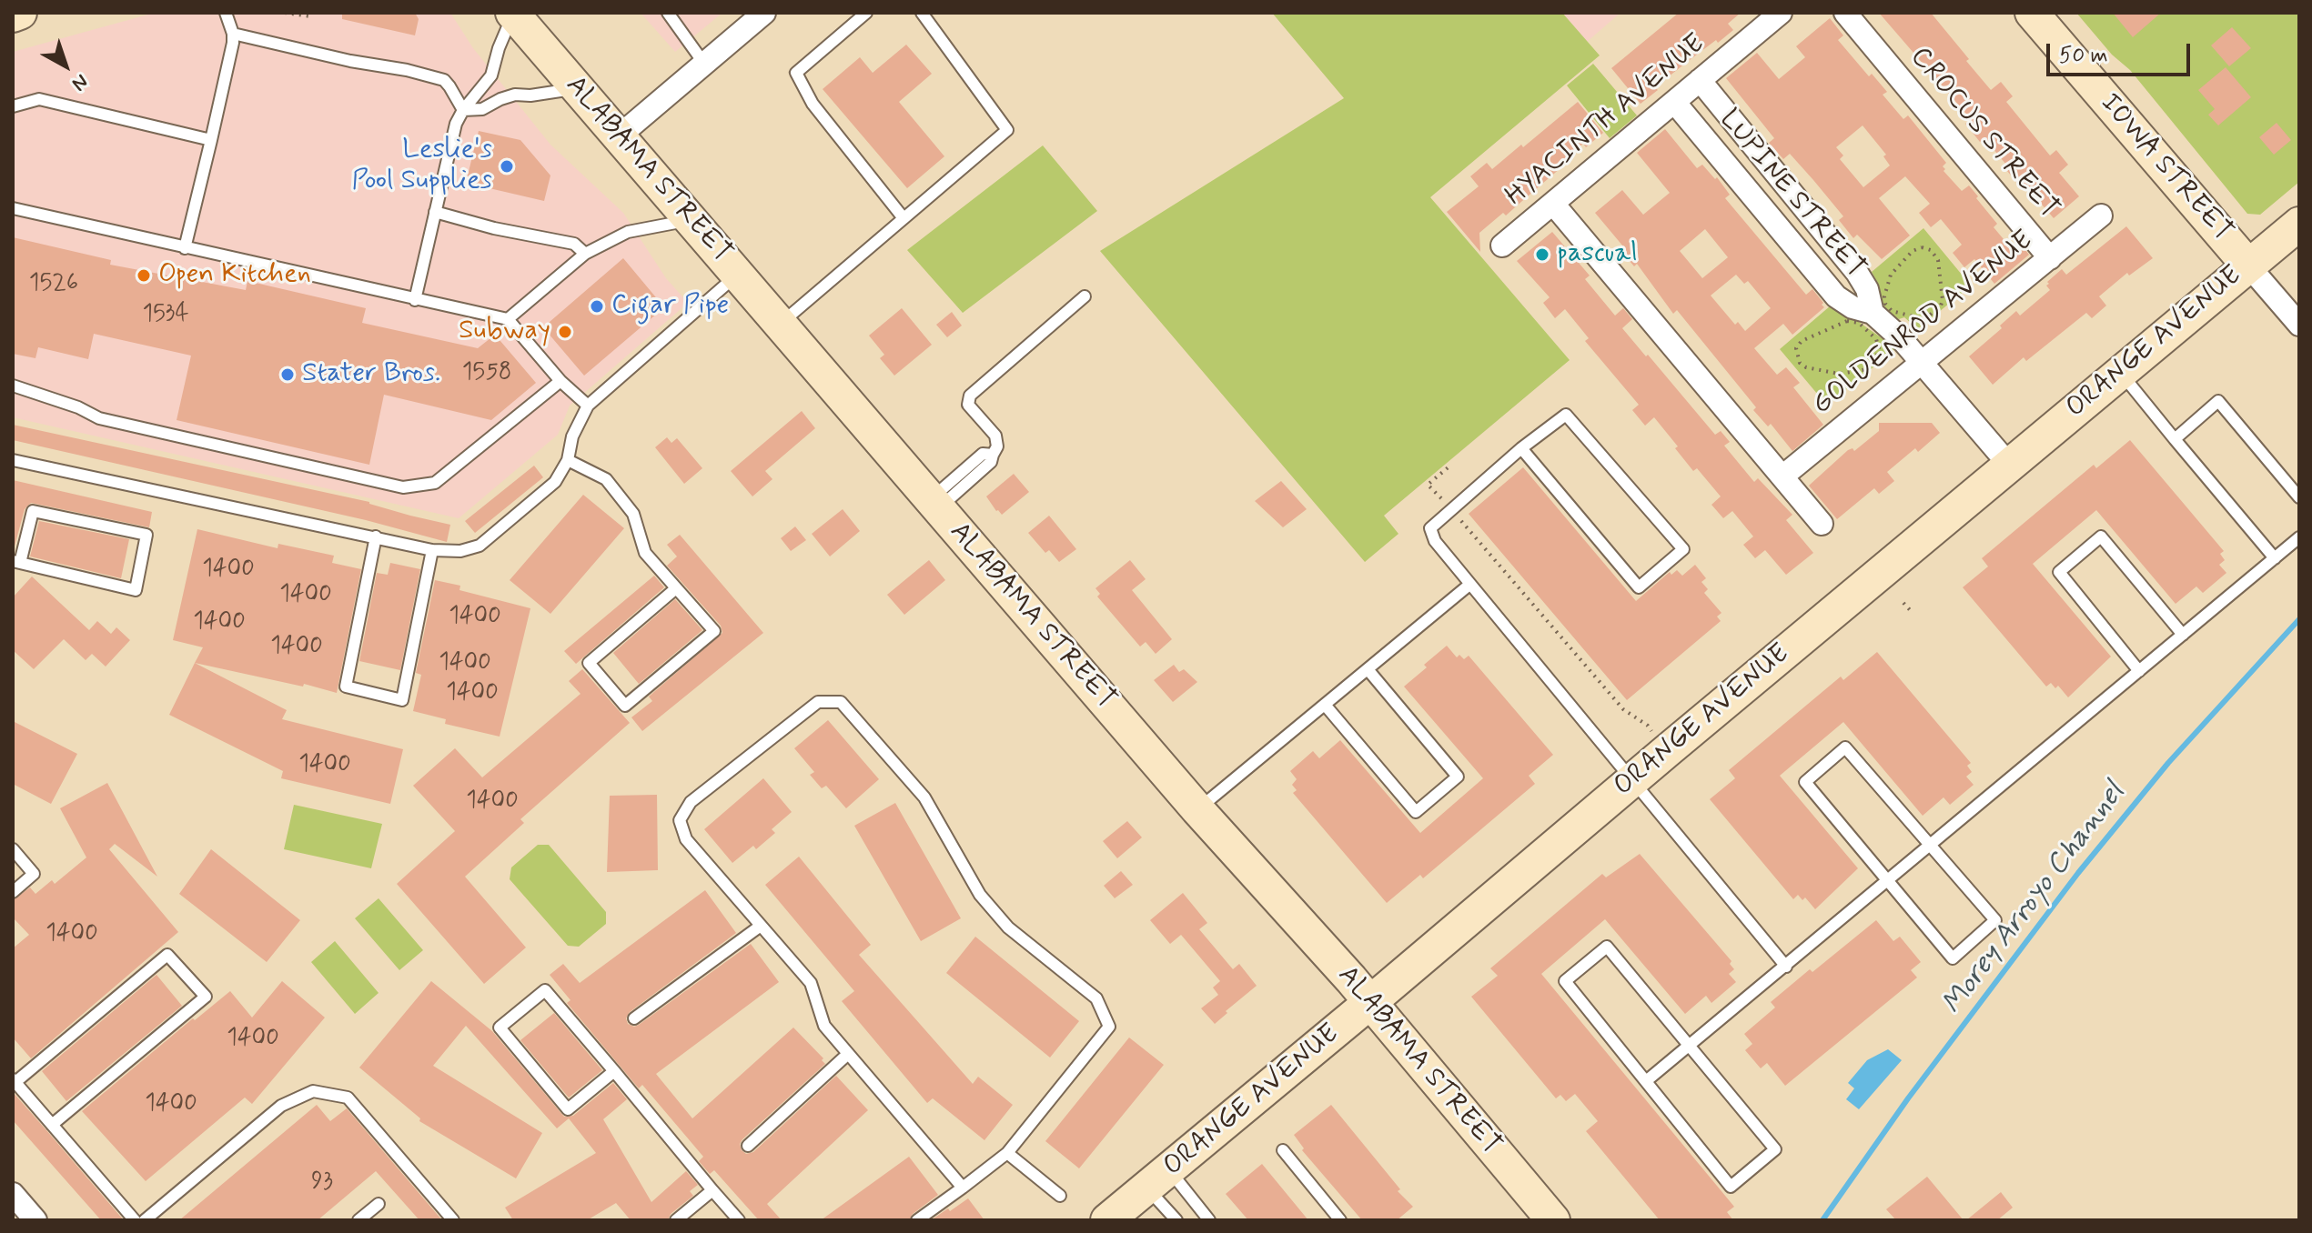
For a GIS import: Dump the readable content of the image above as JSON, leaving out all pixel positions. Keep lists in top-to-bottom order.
{
  "streets": {
    "street": [
      "HYACINTH AVENUE",
      "CROCUS STREET",
      "IOWA STREET",
      "ALABAMA STREET",
      "LUPINE STREET",
      "GOLDENROD AVENUE",
      "ORANGE AVENUE"
    ]
  },
  "crossings": [
    ["HYACINTH AVENUE", "LUPINE STREET"],
    ["CROCUS STREET", "GOLDENROD AVENUE"],
    ["IOWA STREET", "ORANGE AVENUE"],
    ["ALABAMA STREET", "ORANGE AVENUE"],
    ["LUPINE STREET", "GOLDENROD AVENUE"],
    ["LUPINE STREET", "ORANGE AVENUE"]
  ],
  "water": ["Morey Arroyo Channel"],
  "places": [
    "Leslie's Pool Supplies",
    "pascual",
    "Open Kitchen",
    "Cigar Pipe",
    "Subway",
    "Stater Bros."
  ],
  "house_numbers": [
    "1526",
    "1534",
    "1558",
    "1400",
    "1400",
    "1400",
    "1400",
    "1400",
    "1400",
    "1400",
    "1400",
    "1400",
    "1400",
    "1400",
    "1400",
    "93"
  ],
  "scale_bar": "50 m",
  "north": "bottom right"
}
